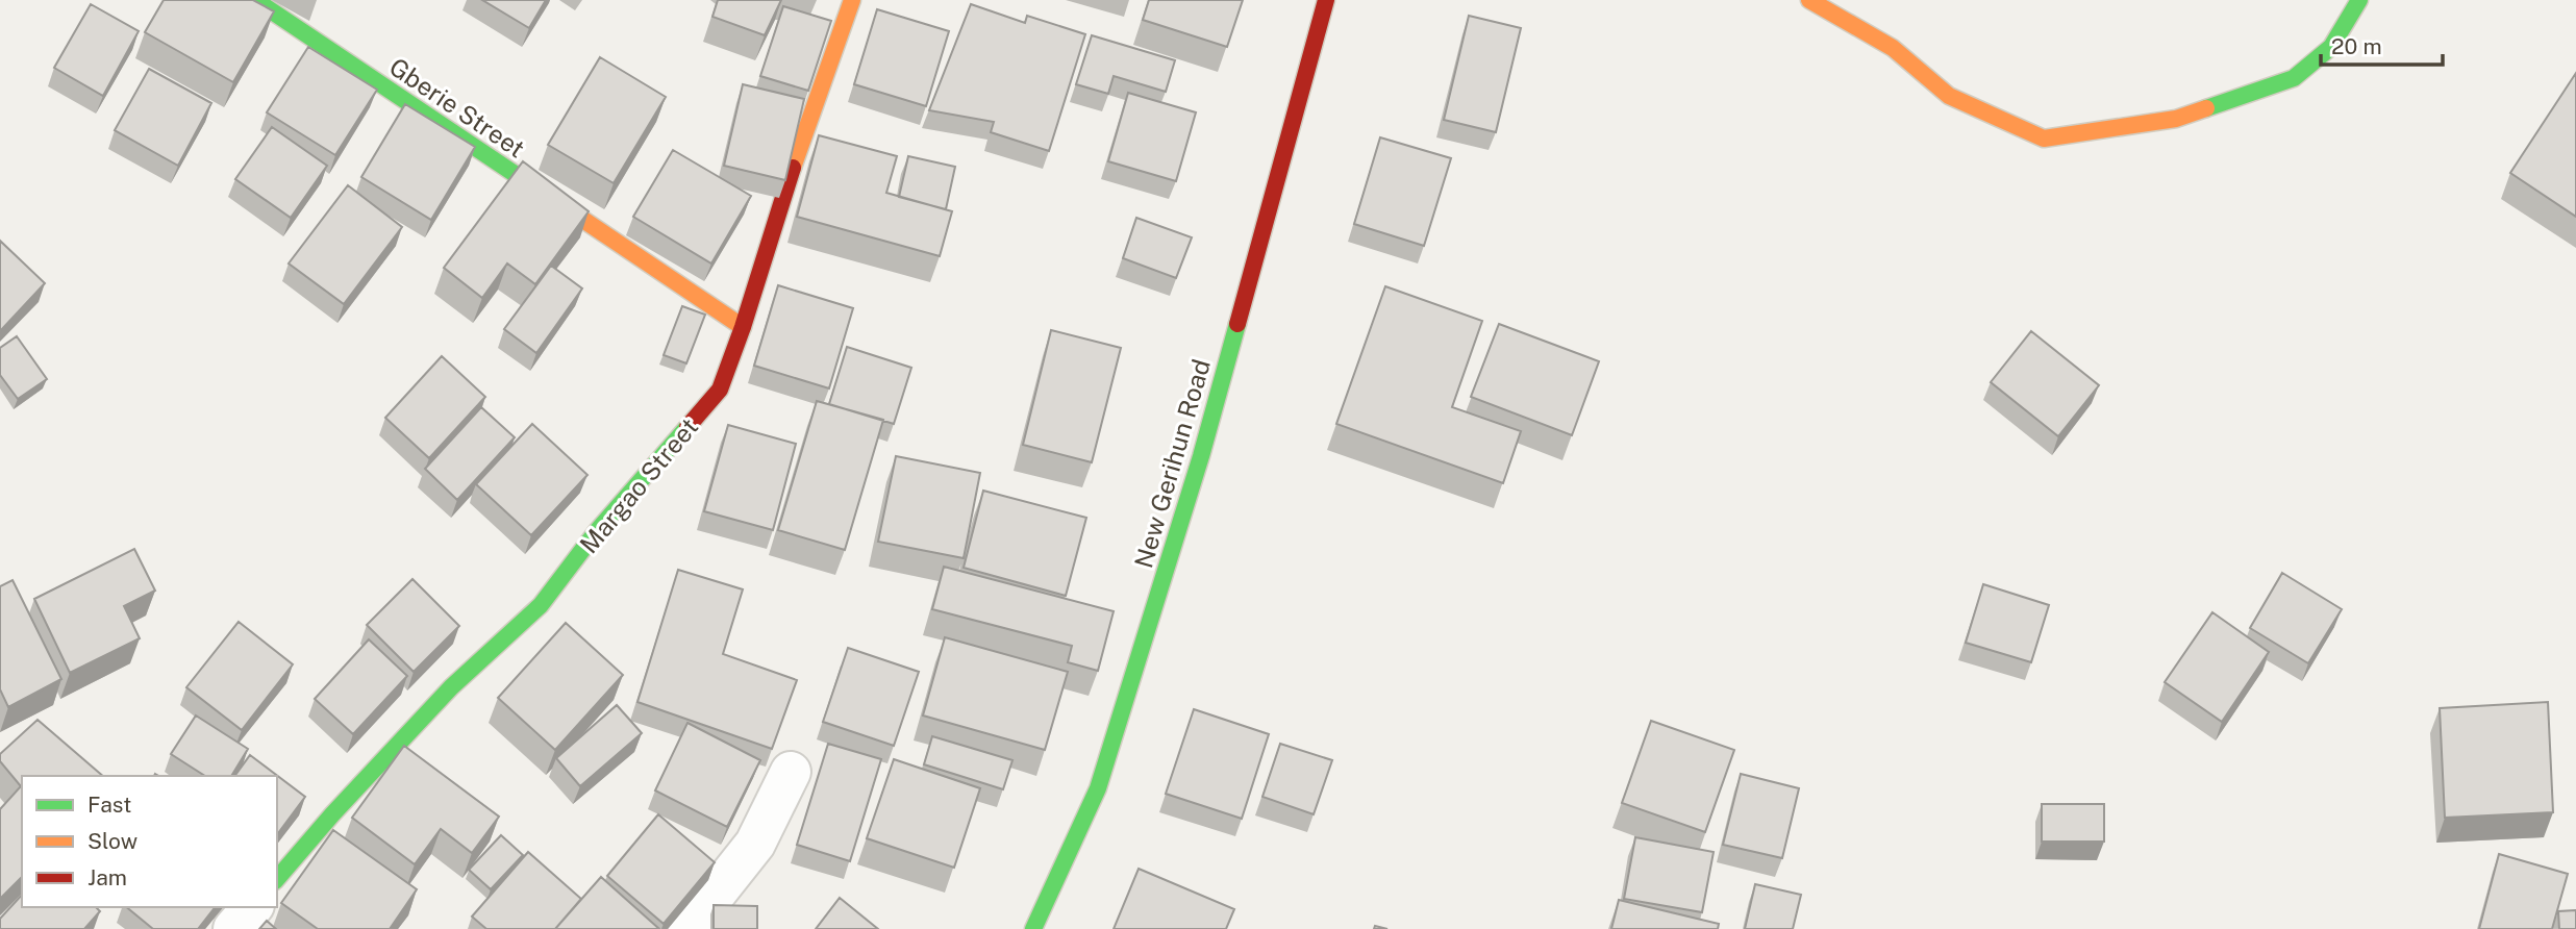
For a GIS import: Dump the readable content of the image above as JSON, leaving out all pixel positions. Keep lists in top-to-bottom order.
{
  "streets": {
    "street": ["Gberie Street", "New Gerihun Road", "Margao Street"]
  },
  "crossings": [
    ["Gberie Street", "Margao Street"]
  ],
  "legend": ["Fast", "Slow", "Jam"],
  "scale_bar": "20 m"
}
